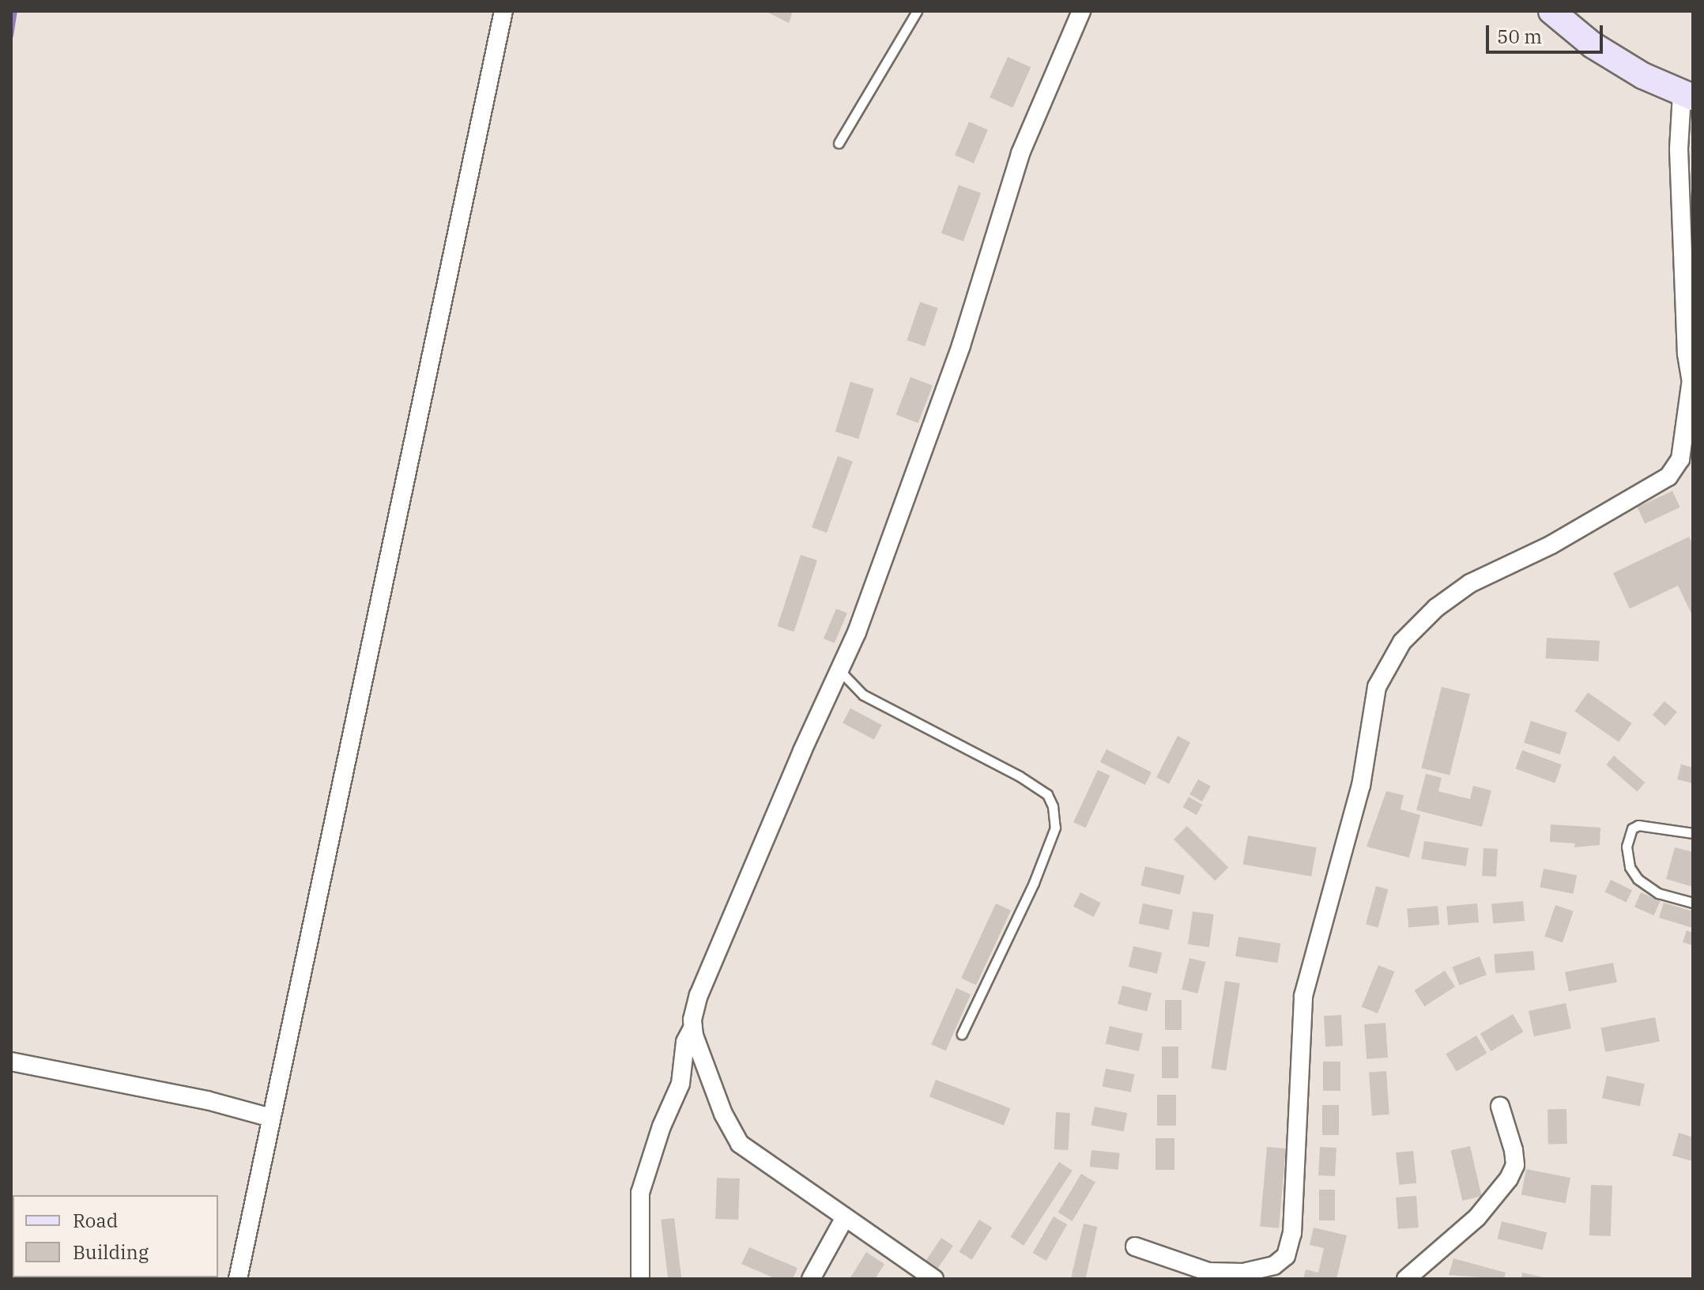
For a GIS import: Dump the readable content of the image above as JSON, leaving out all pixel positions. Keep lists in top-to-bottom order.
{
  "legend": ["Road", "Building"],
  "scale_bar": "50 m"
}
